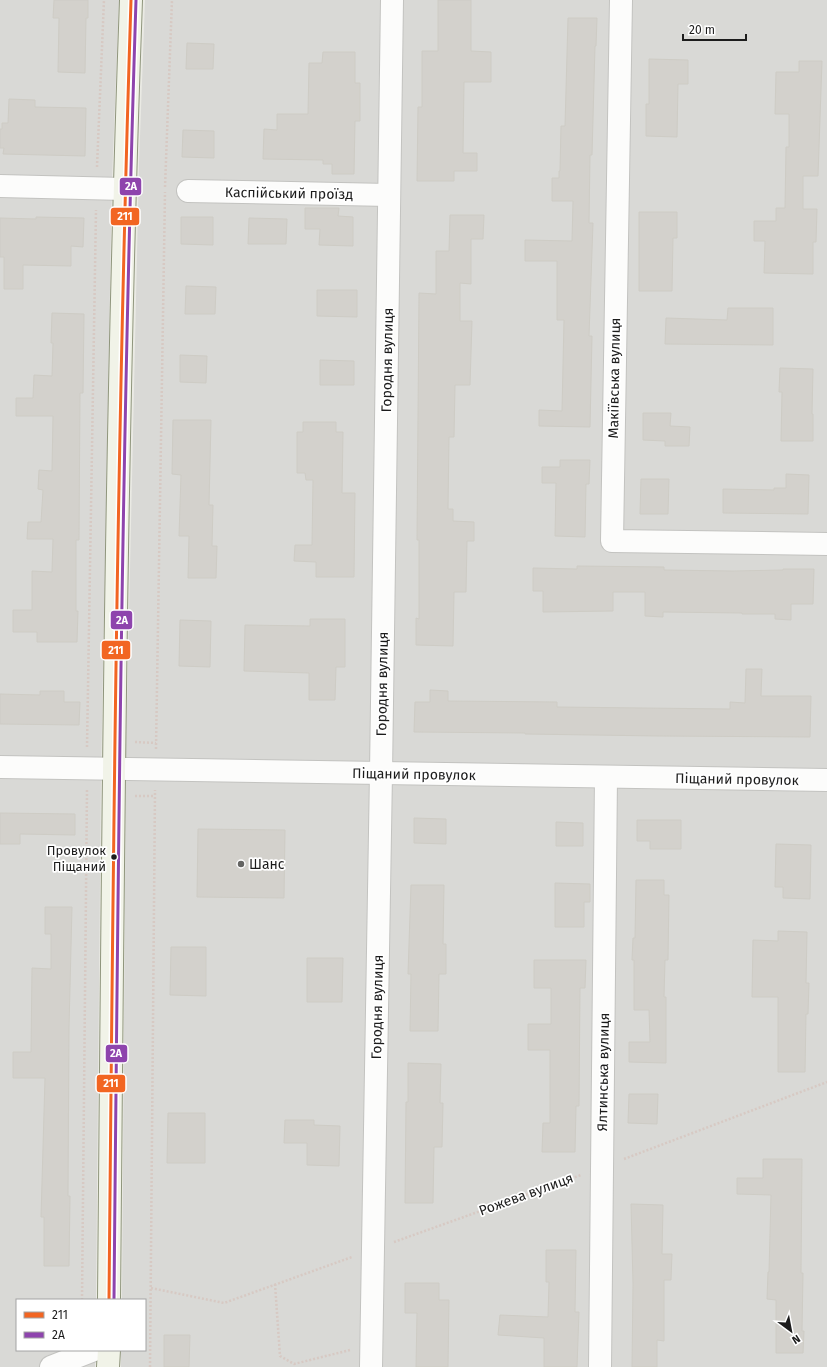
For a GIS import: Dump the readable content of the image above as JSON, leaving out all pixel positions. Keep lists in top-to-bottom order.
{
  "streets": {
    "street": [
      "Каспійський проїзд",
      "Городня вулиця",
      "Макіївська вулиця",
      "Піщаний провулок",
      "Ялтинська вулиця"
    ],
    "path": ["Рожева вулиця"]
  },
  "crossings": [
    ["Каспійський проїзд", "Городня вулиця"],
    ["Городня вулиця", "Піщаний провулок"],
    ["Городня вулиця", "Рожева вулиця"],
    ["Піщаний провулок", "Ялтинська вулиця"],
    ["Ялтинська вулиця", "Рожева вулиця"]
  ],
  "places": ["Провулок Піщаний", "Шанс"],
  "lines": ["transit line 211", "transit line 2А"],
  "legend": ["211", "2А"],
  "scale_bar": "20 m",
  "north": "bottom right"
}
